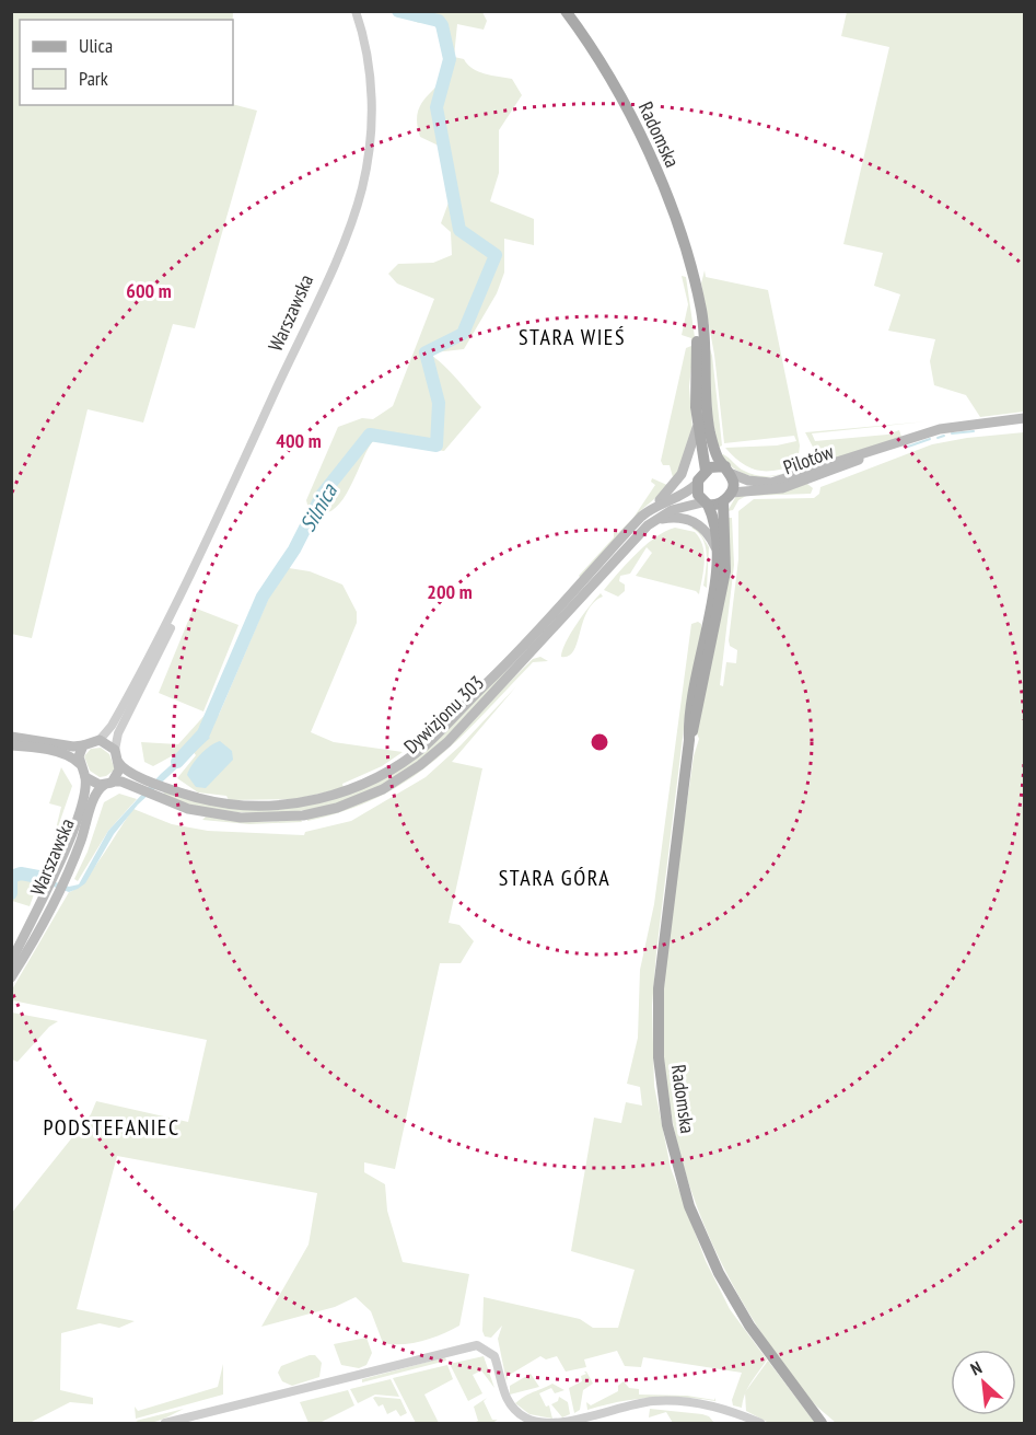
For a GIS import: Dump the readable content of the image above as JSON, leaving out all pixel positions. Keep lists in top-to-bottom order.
{
  "streets": {
    "main road": [
      "Radomska",
      "Warszawska",
      "Pilotów",
      "Dywizjonu 303"
    ]
  },
  "crossings": [
    ["Radomska", "Pilotów"],
    ["Radomska", "Dywizjonu 303"],
    ["Warszawska", "Dywizjonu 303"],
    ["Pilotów", "Dywizjonu 303"]
  ],
  "districts": ["STARA WIEŚ", "STARA GÓRA", "PODSTEFANIEC"],
  "water": ["Silnica"],
  "legend": ["Ulica", "Park"],
  "north": "top left",
  "rings": ["600 m", "400 m", "200 m"]
}
